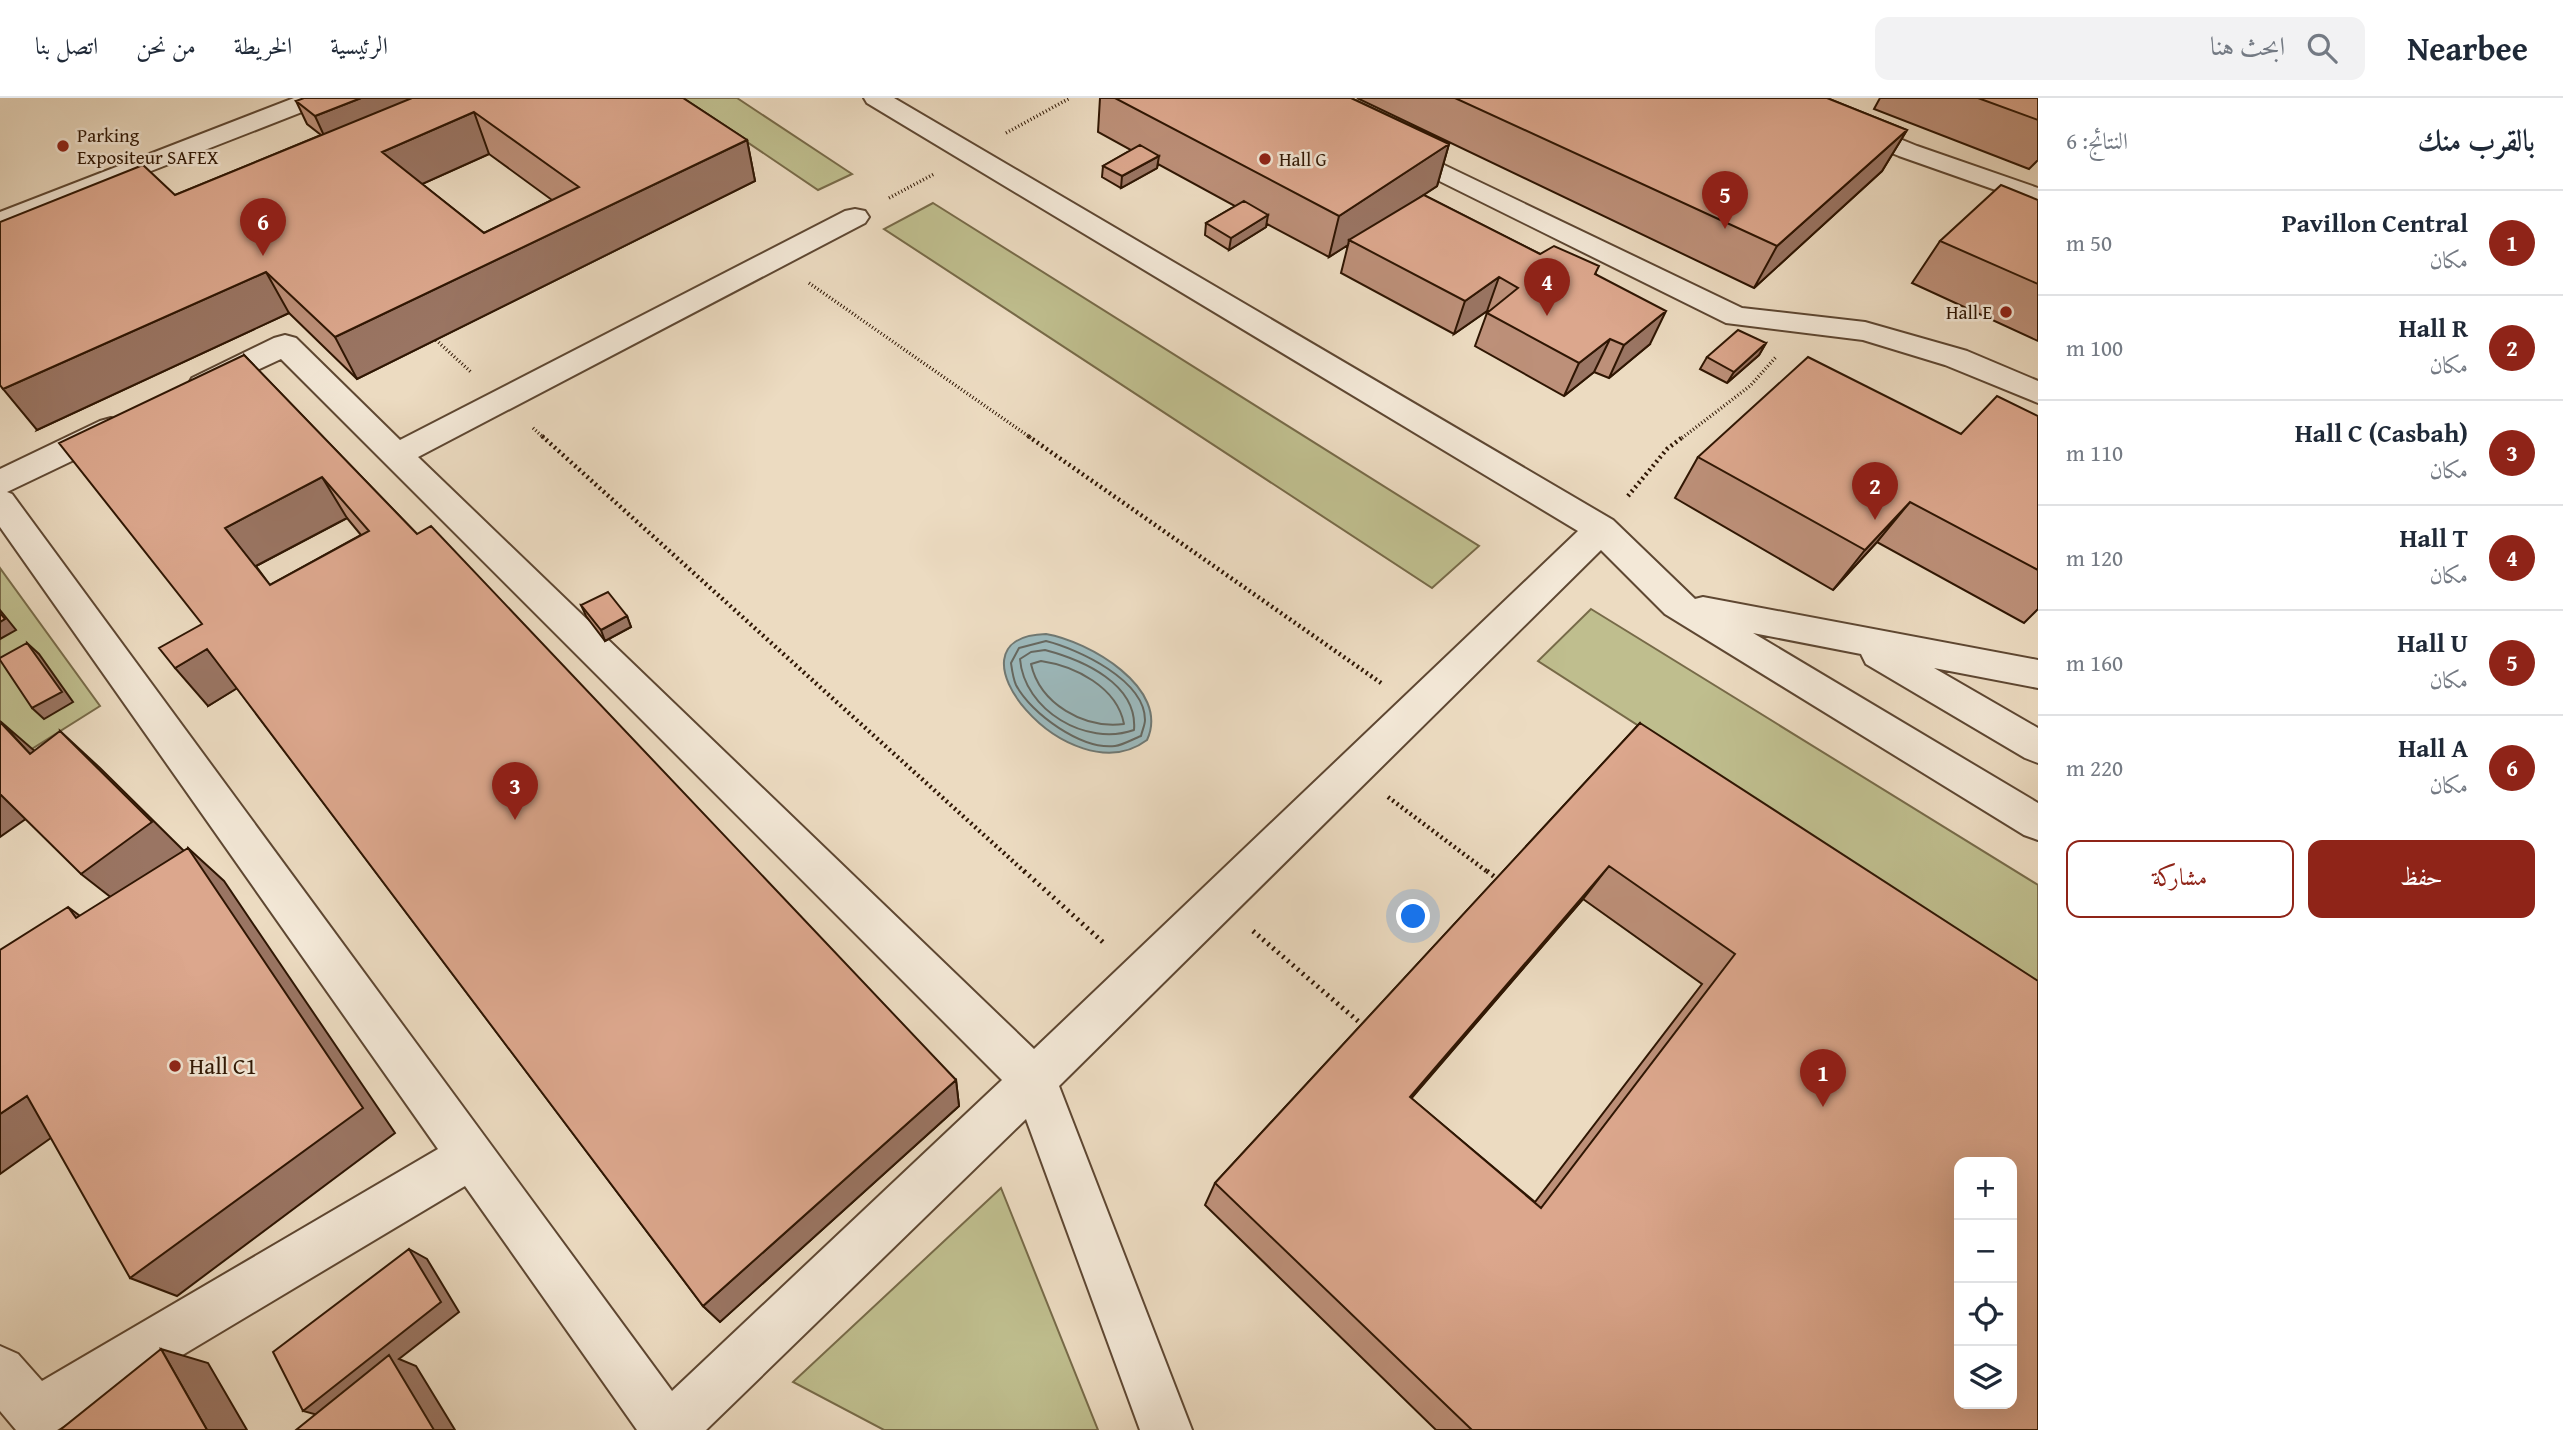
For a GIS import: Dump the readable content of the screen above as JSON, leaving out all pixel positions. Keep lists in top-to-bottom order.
{
  "places": [
    "Parking Expositeur SAFEX",
    "Hall G",
    "Hall E",
    "Hall C1"
  ],
  "page": {
    "header": "Nearbee",
    "search": "ابحث هنا",
    "nav": [
      "الرئيسية",
      "الخريطة",
      "من نحن",
      "اتصل بنا"
    ],
    "heading": ["بالقرب منك", "النتائج: 6"],
    "pins": [
      "5",
      "6",
      "4",
      "2",
      "3",
      "1"
    ],
    "list": [
      {
        "mark": "1",
        "name": "Pavillon Central",
        "note": "مكان",
        "value": "50 m"
      },
      {
        "mark": "2",
        "name": "Hall R",
        "note": "مكان",
        "value": "100 m"
      },
      {
        "mark": "3",
        "name": "Hall C (Casbah)",
        "note": "مكان",
        "value": "110 m"
      },
      {
        "mark": "4",
        "name": "Hall T",
        "note": "مكان",
        "value": "120 m"
      },
      {
        "mark": "5",
        "name": "Hall U",
        "note": "مكان",
        "value": "160 m"
      },
      {
        "mark": "6",
        "name": "Hall A",
        "note": "مكان",
        "value": "220 m"
      }
    ],
    "buttons": ["حفظ", "مشاركة"],
    "map_buttons": ["+", "−"]
  }
}
